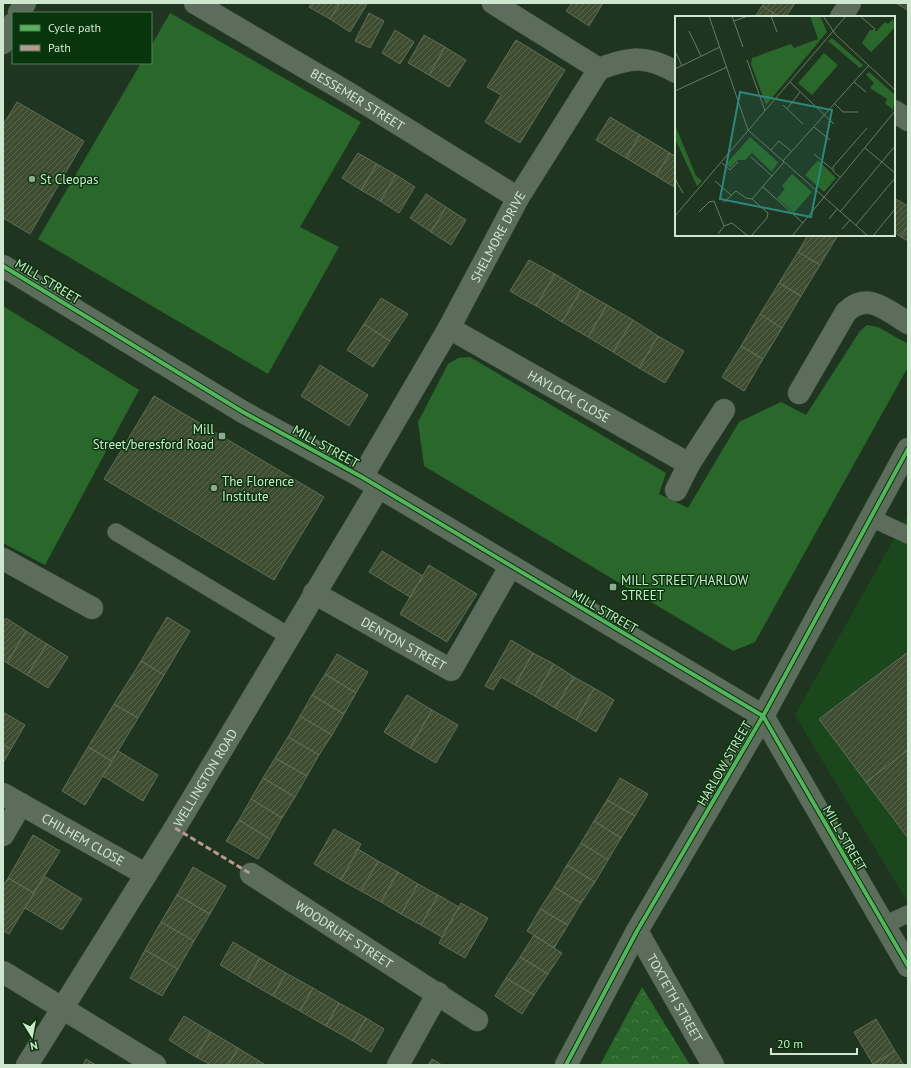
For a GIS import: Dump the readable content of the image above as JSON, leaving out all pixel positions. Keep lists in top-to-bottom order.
{
  "streets": {
    "street": [
      "BESSEMER STREET",
      "SHELMORE DRIVE",
      "MILL STREET",
      "HAYLOCK CLOSE",
      "DENTON STREET",
      "HARLOW STREET",
      "WELLINGTON ROAD",
      "CHILHEM CLOSE",
      "WOODRUFF STREET",
      "TOXTETH STREET"
    ]
  },
  "crossings": [
    ["BESSEMER STREET", "SHELMORE DRIVE"],
    ["SHELMORE DRIVE", "MILL STREET"],
    ["SHELMORE DRIVE", "HAYLOCK CLOSE"],
    ["SHELMORE DRIVE", "WELLINGTON ROAD"],
    ["MILL STREET", "DENTON STREET"],
    ["MILL STREET", "HARLOW STREET"],
    ["MILL STREET", "WELLINGTON ROAD"],
    ["DENTON STREET", "WELLINGTON ROAD"],
    ["HARLOW STREET", "TOXTETH STREET"],
    ["WELLINGTON ROAD", "CHILHEM CLOSE"]
  ],
  "places": {
    "other": ["St Cleopas", "The Florence Institute"],
    "transit": ["Mill Street/beresford Road", "MILL STREET/HARLOW STREET"]
  },
  "legend": ["Cycle path", "Path"],
  "scale_bar": "20 m",
  "north": "bottom"
}
